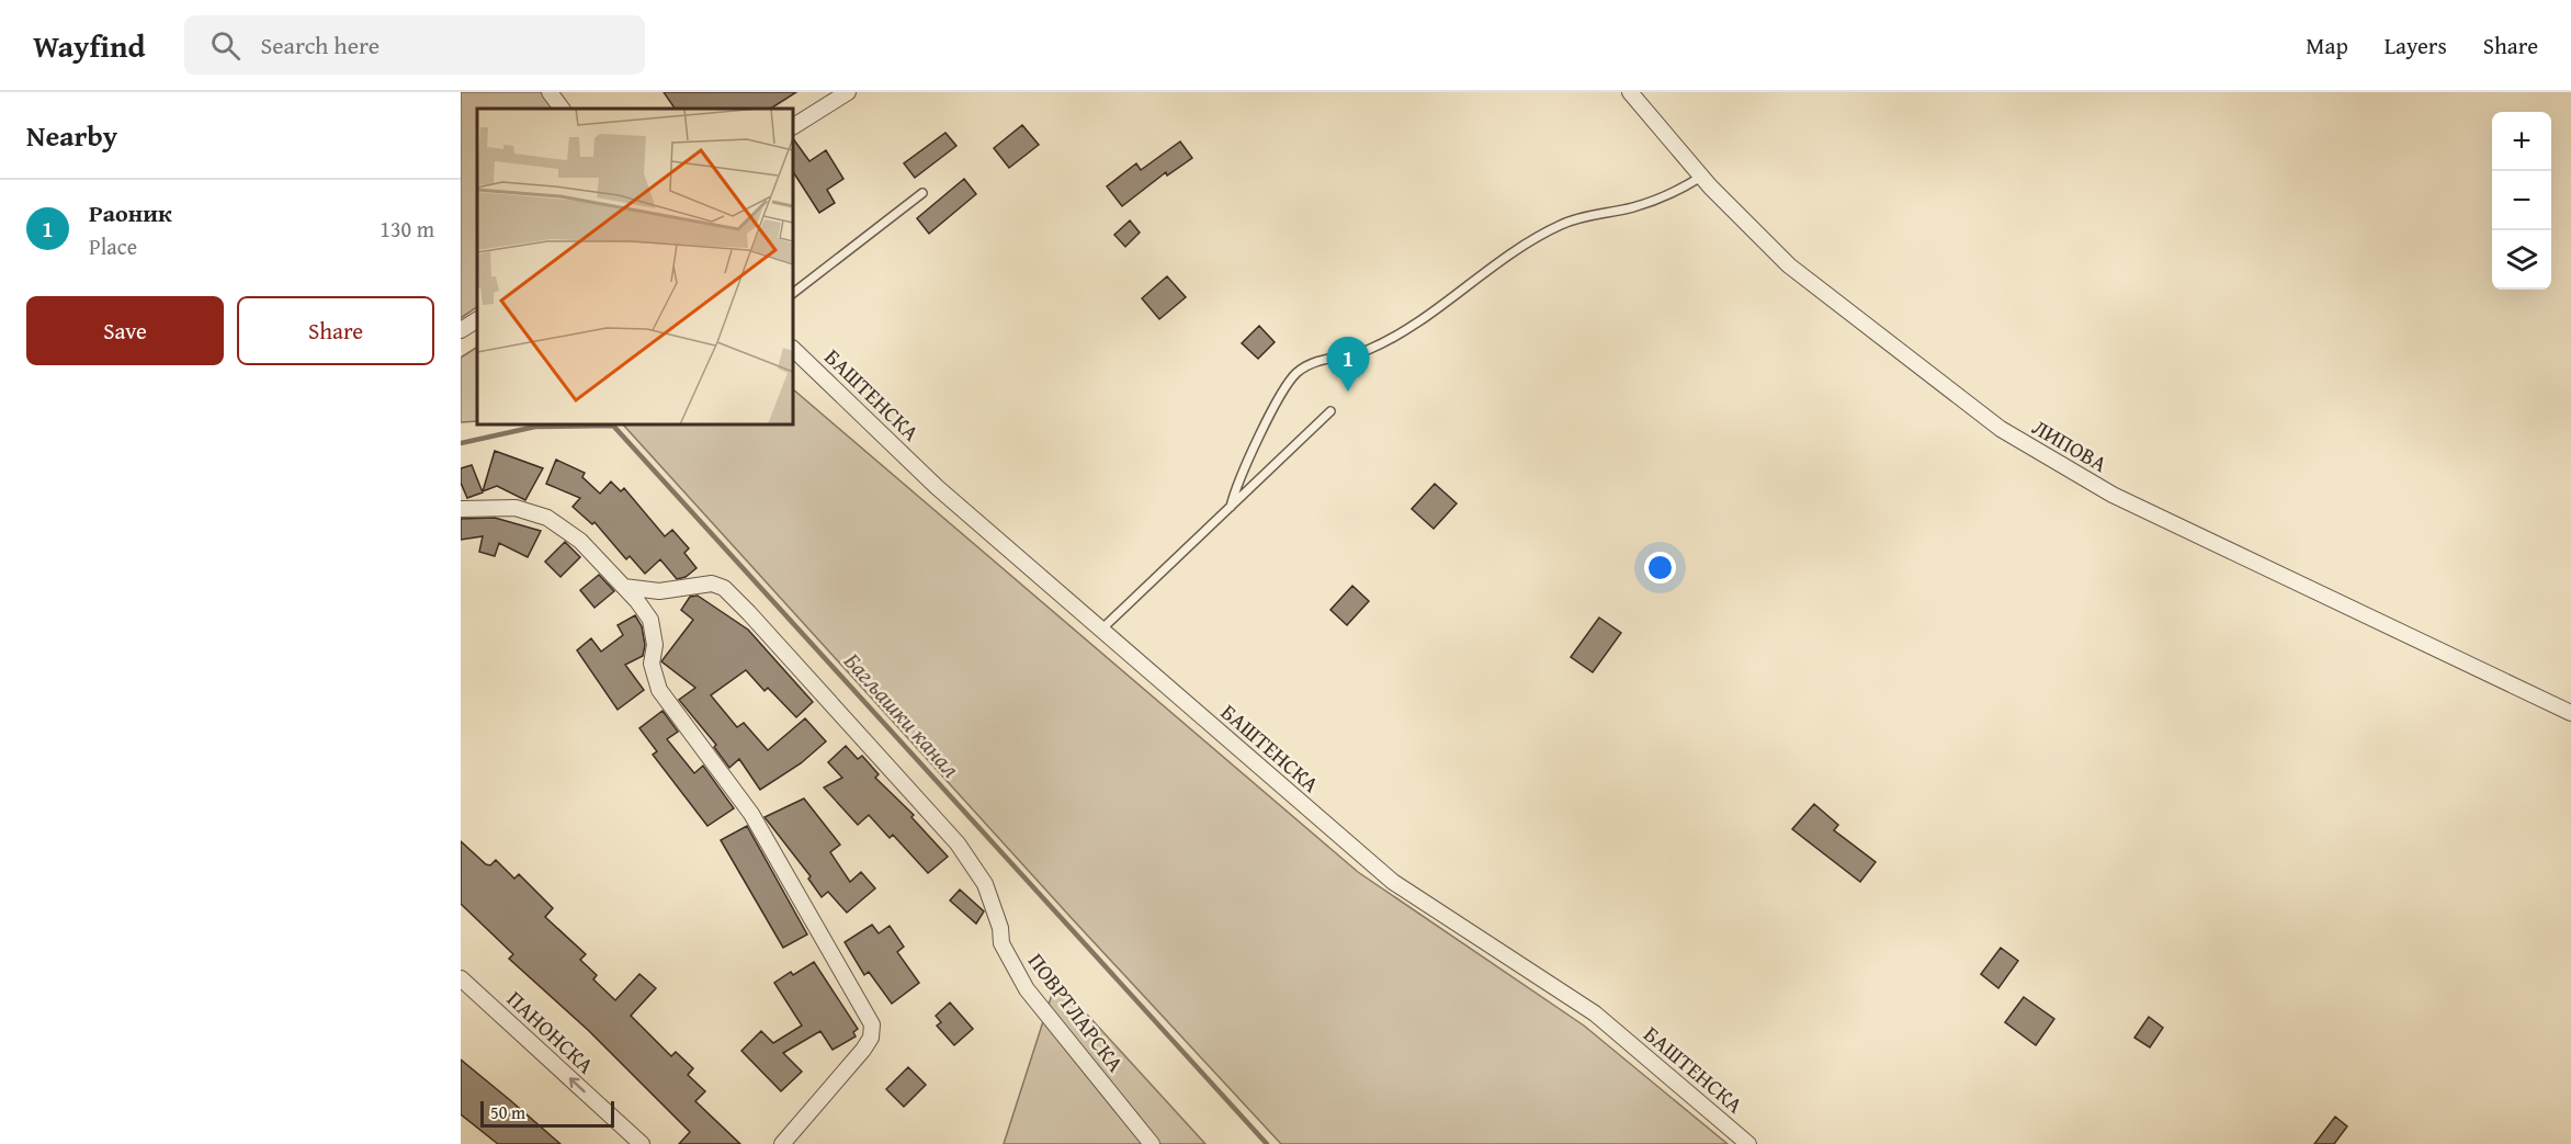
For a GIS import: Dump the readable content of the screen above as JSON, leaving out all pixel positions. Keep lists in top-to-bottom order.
{
  "streets": {
    "street": [
      "БАШТЕНСКА",
      "ЛИПОВА",
      "ПОВРТЛАРСКА",
      "ПАНОНСКА"
    ]
  },
  "one_way": ["ПАНОНСКА"],
  "water": ["Багљашки канал"],
  "scale_bar": "50 m",
  "page": {
    "header": "Wayfind",
    "search": "Search here",
    "nav": ["Map", "Layers", "Share"],
    "heading": "Nearby",
    "map_buttons": ["+", "−"],
    "list": [
      {
        "mark": "1",
        "name": "Раоник",
        "note": "Place",
        "value": "130 m"
      }
    ],
    "buttons": ["Save", "Share"],
    "pins": "1",
    "scale": "50 m"
  }
}
